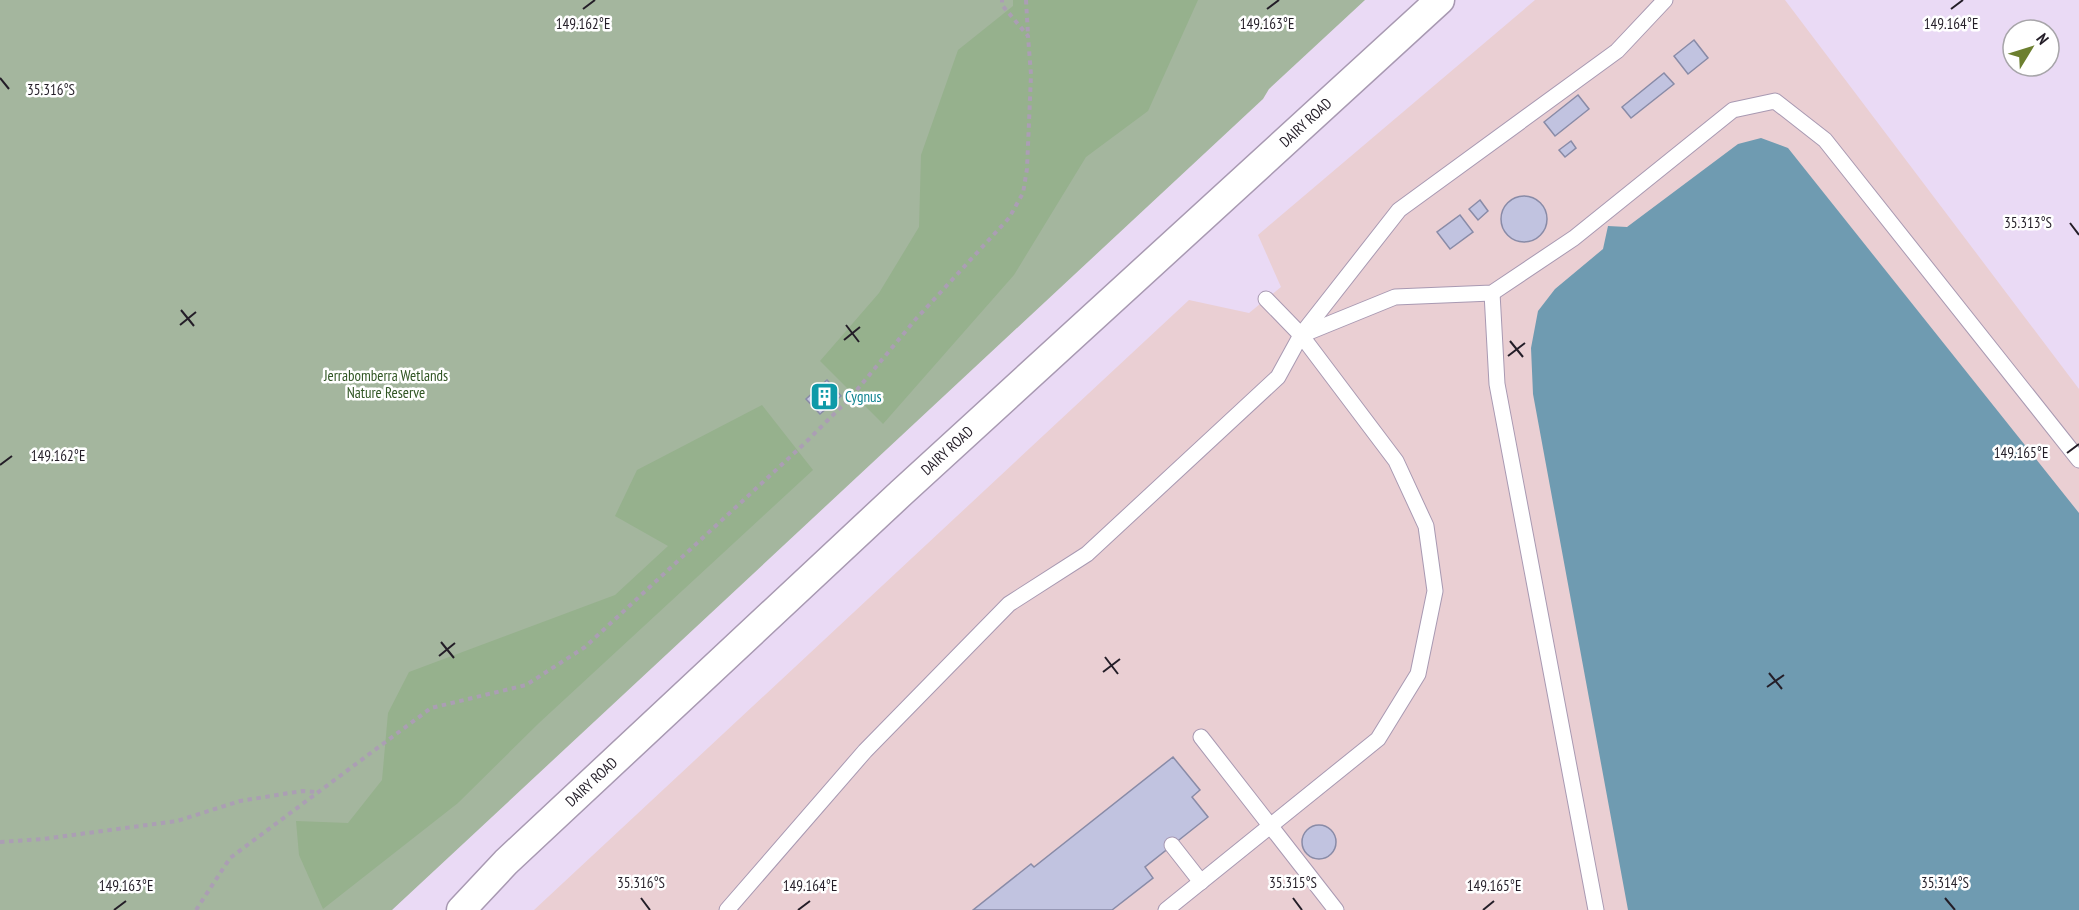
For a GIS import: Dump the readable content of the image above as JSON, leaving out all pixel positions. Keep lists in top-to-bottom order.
{
  "streets": {
    "street": ["DAIRY ROAD"]
  },
  "parks": ["Jerrabomberra Wetlands Nature Reserve"],
  "places": {
    "building": ["Cygnus"]
  },
  "north": "top right",
  "coordinates": [
    "149.162°E",
    "149.163°E",
    "149.164°E",
    "35.316°S",
    "35.313°S",
    "149.165°E",
    "35.315°S",
    "35.314°S"
  ]
}
